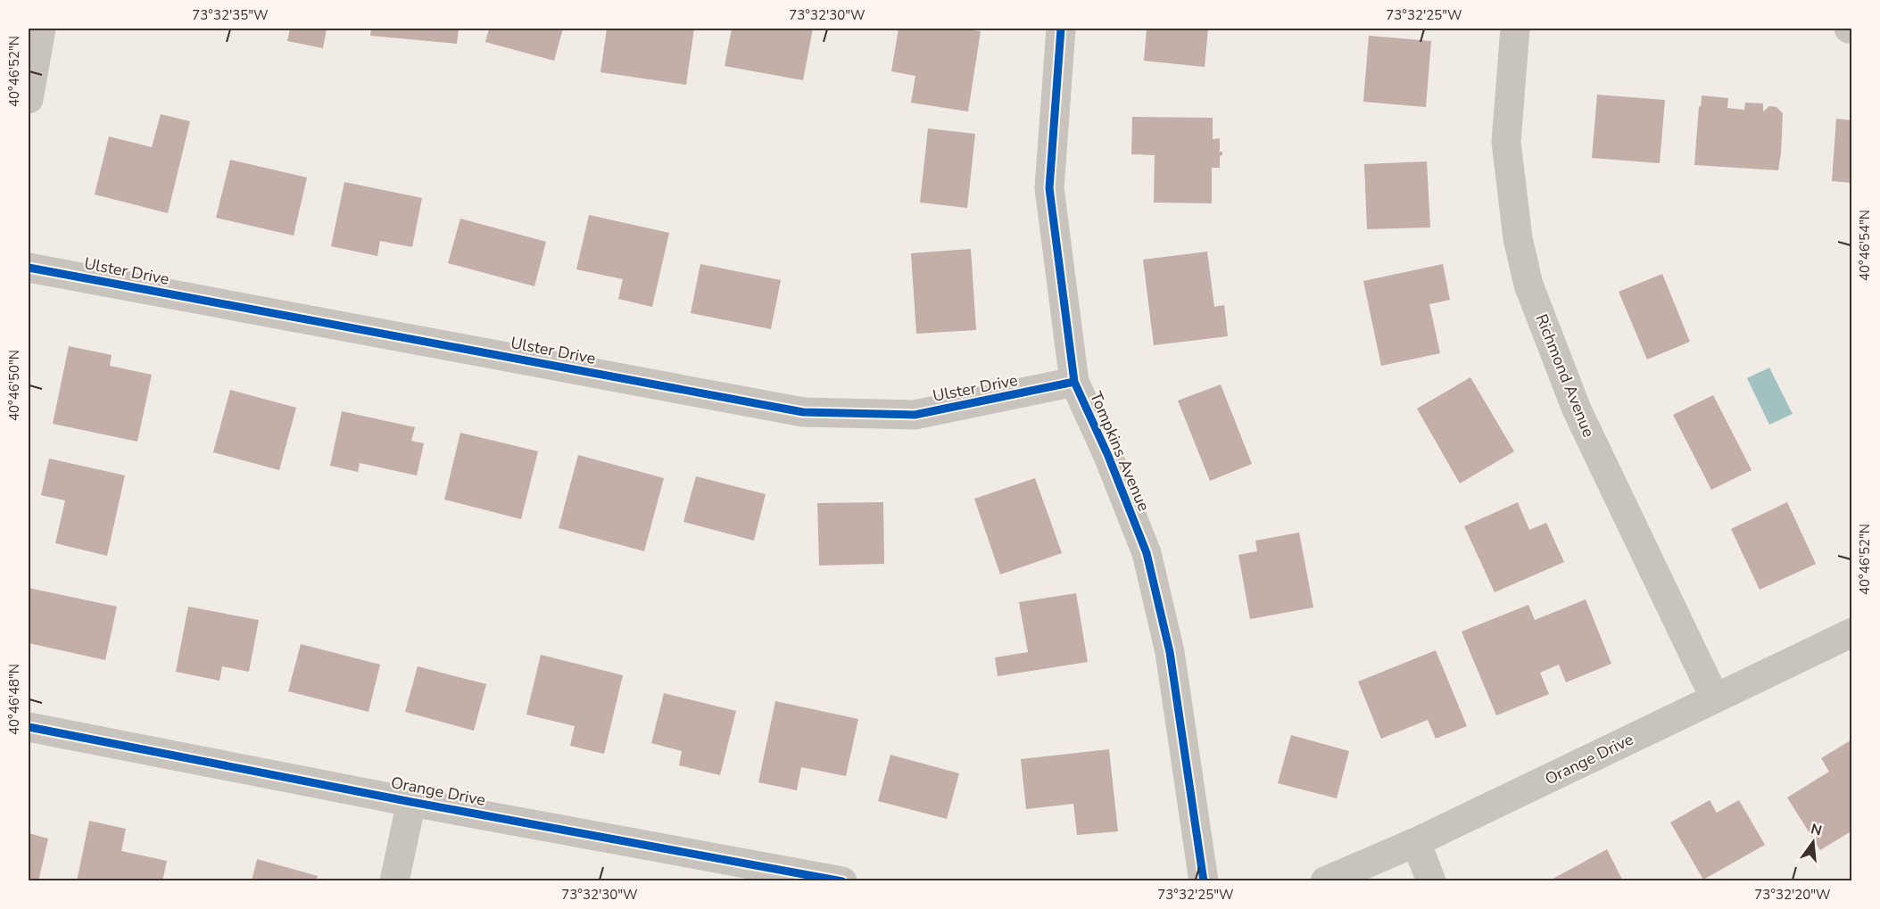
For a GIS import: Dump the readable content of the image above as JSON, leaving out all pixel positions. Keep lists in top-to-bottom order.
{
  "streets": {
    "street": [
      "Ulster Drive",
      "Richmond Avenue",
      "Tompkins Avenue",
      "Orange Drive"
    ]
  },
  "crossings": [
    ["Ulster Drive", "Tompkins Avenue"],
    ["Richmond Avenue", "Orange Drive"]
  ],
  "north": "top",
  "coordinates": [
    "73°32'35\"W",
    "73°32'30\"W",
    "73°32'25\"W",
    "40°46'52\"N",
    "40°46'54\"N",
    "40°46'50\"N",
    "40°46'48\"N",
    "73°32'20\"W"
  ]
}
